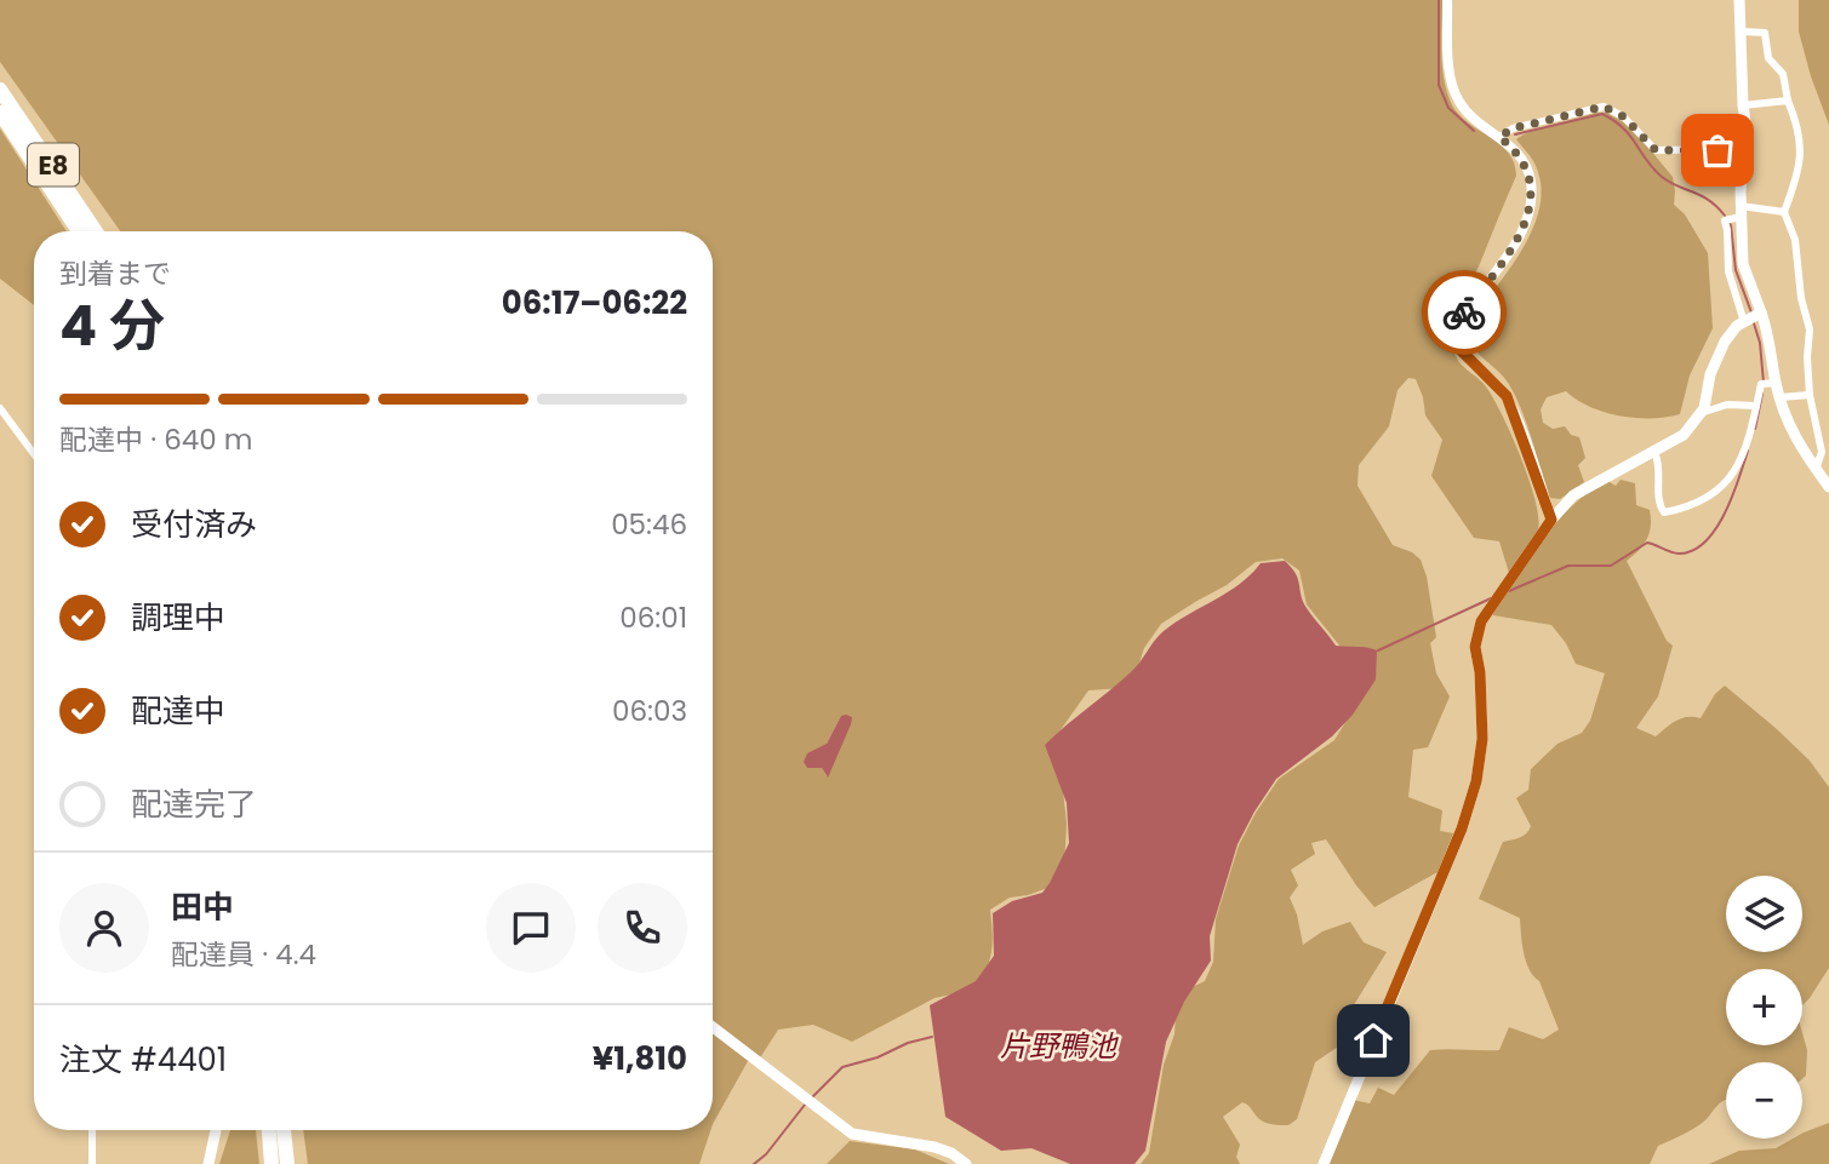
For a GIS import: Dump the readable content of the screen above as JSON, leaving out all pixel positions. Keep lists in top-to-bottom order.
{
  "streets": {
    "highway": ["E8"]
  },
  "water": ["片野鴨池"],
  "page": {
    "heading": ["4 分", "到着まで", "06:17–06:22"],
    "panel": [
      "田中",
      "配達員 · 4.4",
      "注文 #4401",
      "¥1,810"
    ],
    "bar": "配達中 · 640 m",
    "list": [
      ["受付済み", "05:46"],
      ["調理中", "06:01"],
      ["配達中", "06:03"],
      "配達完了"
    ],
    "map_buttons": ["+", "−"]
  }
}
